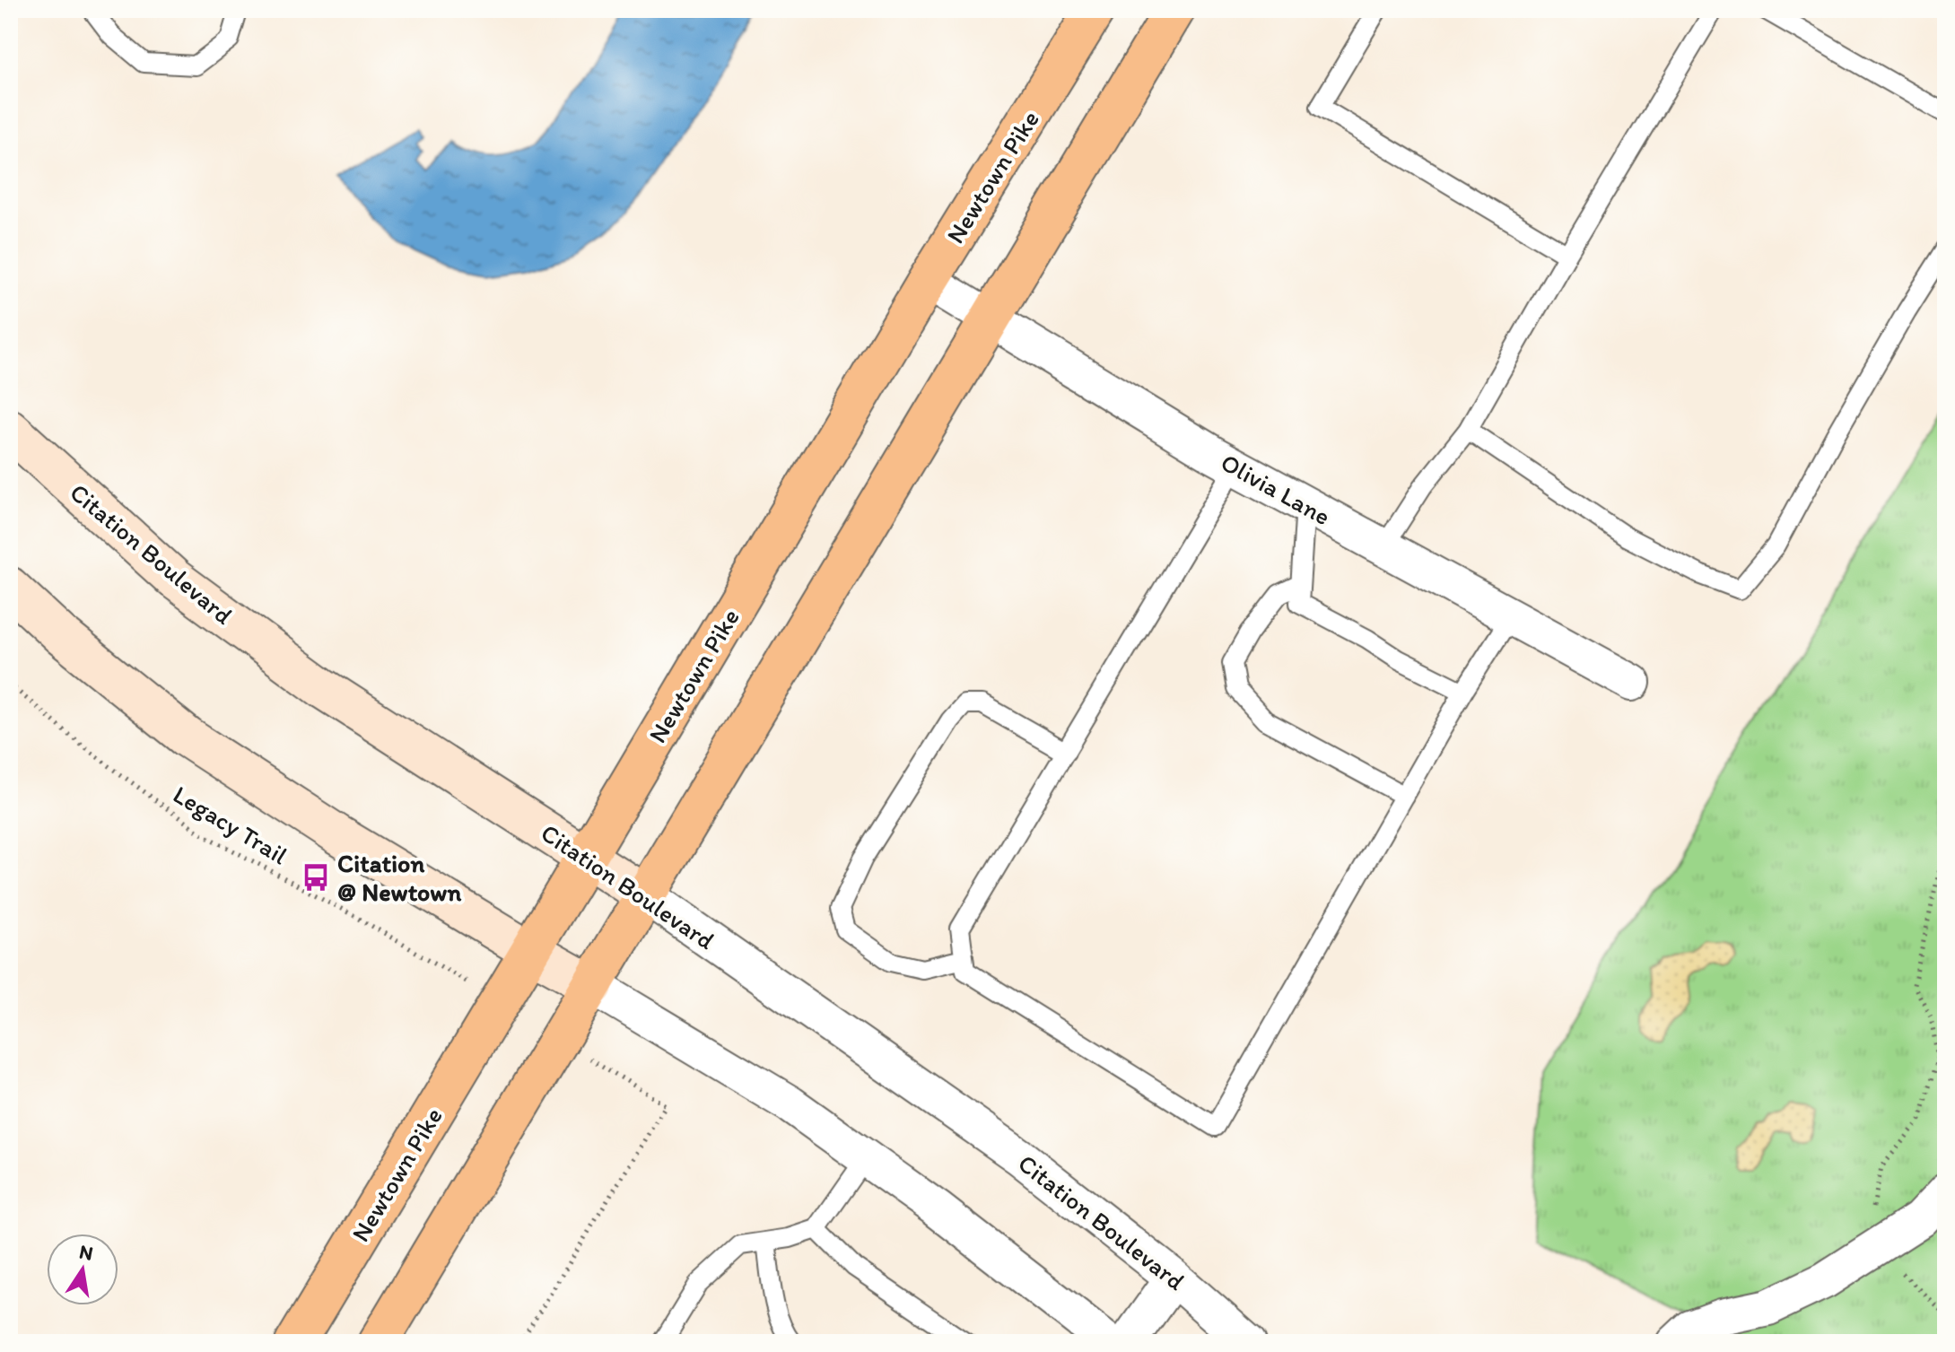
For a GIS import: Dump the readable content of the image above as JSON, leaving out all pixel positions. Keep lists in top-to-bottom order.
{
  "streets": {
    "highway": ["Newtown Pike"],
    "main road": ["Citation Boulevard"],
    "street": ["Olivia Lane"],
    "path": ["Legacy Trail"]
  },
  "crossings": [
    ["Newtown Pike", "Olivia Lane"],
    ["Newtown Pike", "Citation Boulevard"]
  ],
  "places": {
    "bus stop": ["Citation @ Newtown"]
  },
  "north": "top"
}
